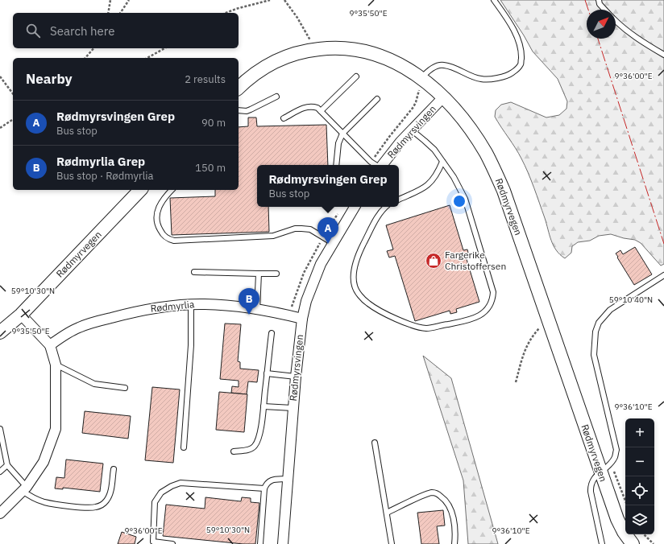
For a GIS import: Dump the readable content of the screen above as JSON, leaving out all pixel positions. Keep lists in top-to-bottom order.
{
  "streets": {
    "street": ["Rødmyrsvingen", "Rødmyrvegen", "Rødmyrlia"]
  },
  "crossings": [
    ["Rødmyrsvingen", "Rødmyrvegen"],
    ["Rødmyrsvingen", "Rødmyrlia"]
  ],
  "places": {
    "shop": ["Fargerike Christoffersen"]
  },
  "north": "top right",
  "page": {
    "search": "Search here",
    "heading": ["Nearby", "2 results"],
    "list": [
      {
        "mark": "A",
        "name": "Rødmyrsvingen Grep",
        "note": "Bus stop",
        "value": "90 m"
      },
      {
        "mark": "B",
        "name": "Rødmyrlia Grep",
        "note": "Bus stop · Rødmyrlia",
        "value": "150 m"
      }
    ],
    "popup": ["Rødmyrsvingen Grep", "Bus stop"],
    "pins": ["A", "B"],
    "map_buttons": ["+", "−"]
  },
  "coordinates": [
    "9°35'50\"E",
    "9°36'00\"E",
    "59°10'30\"N",
    "59°10'40\"N",
    "9°36'10\"E"
  ]
}
